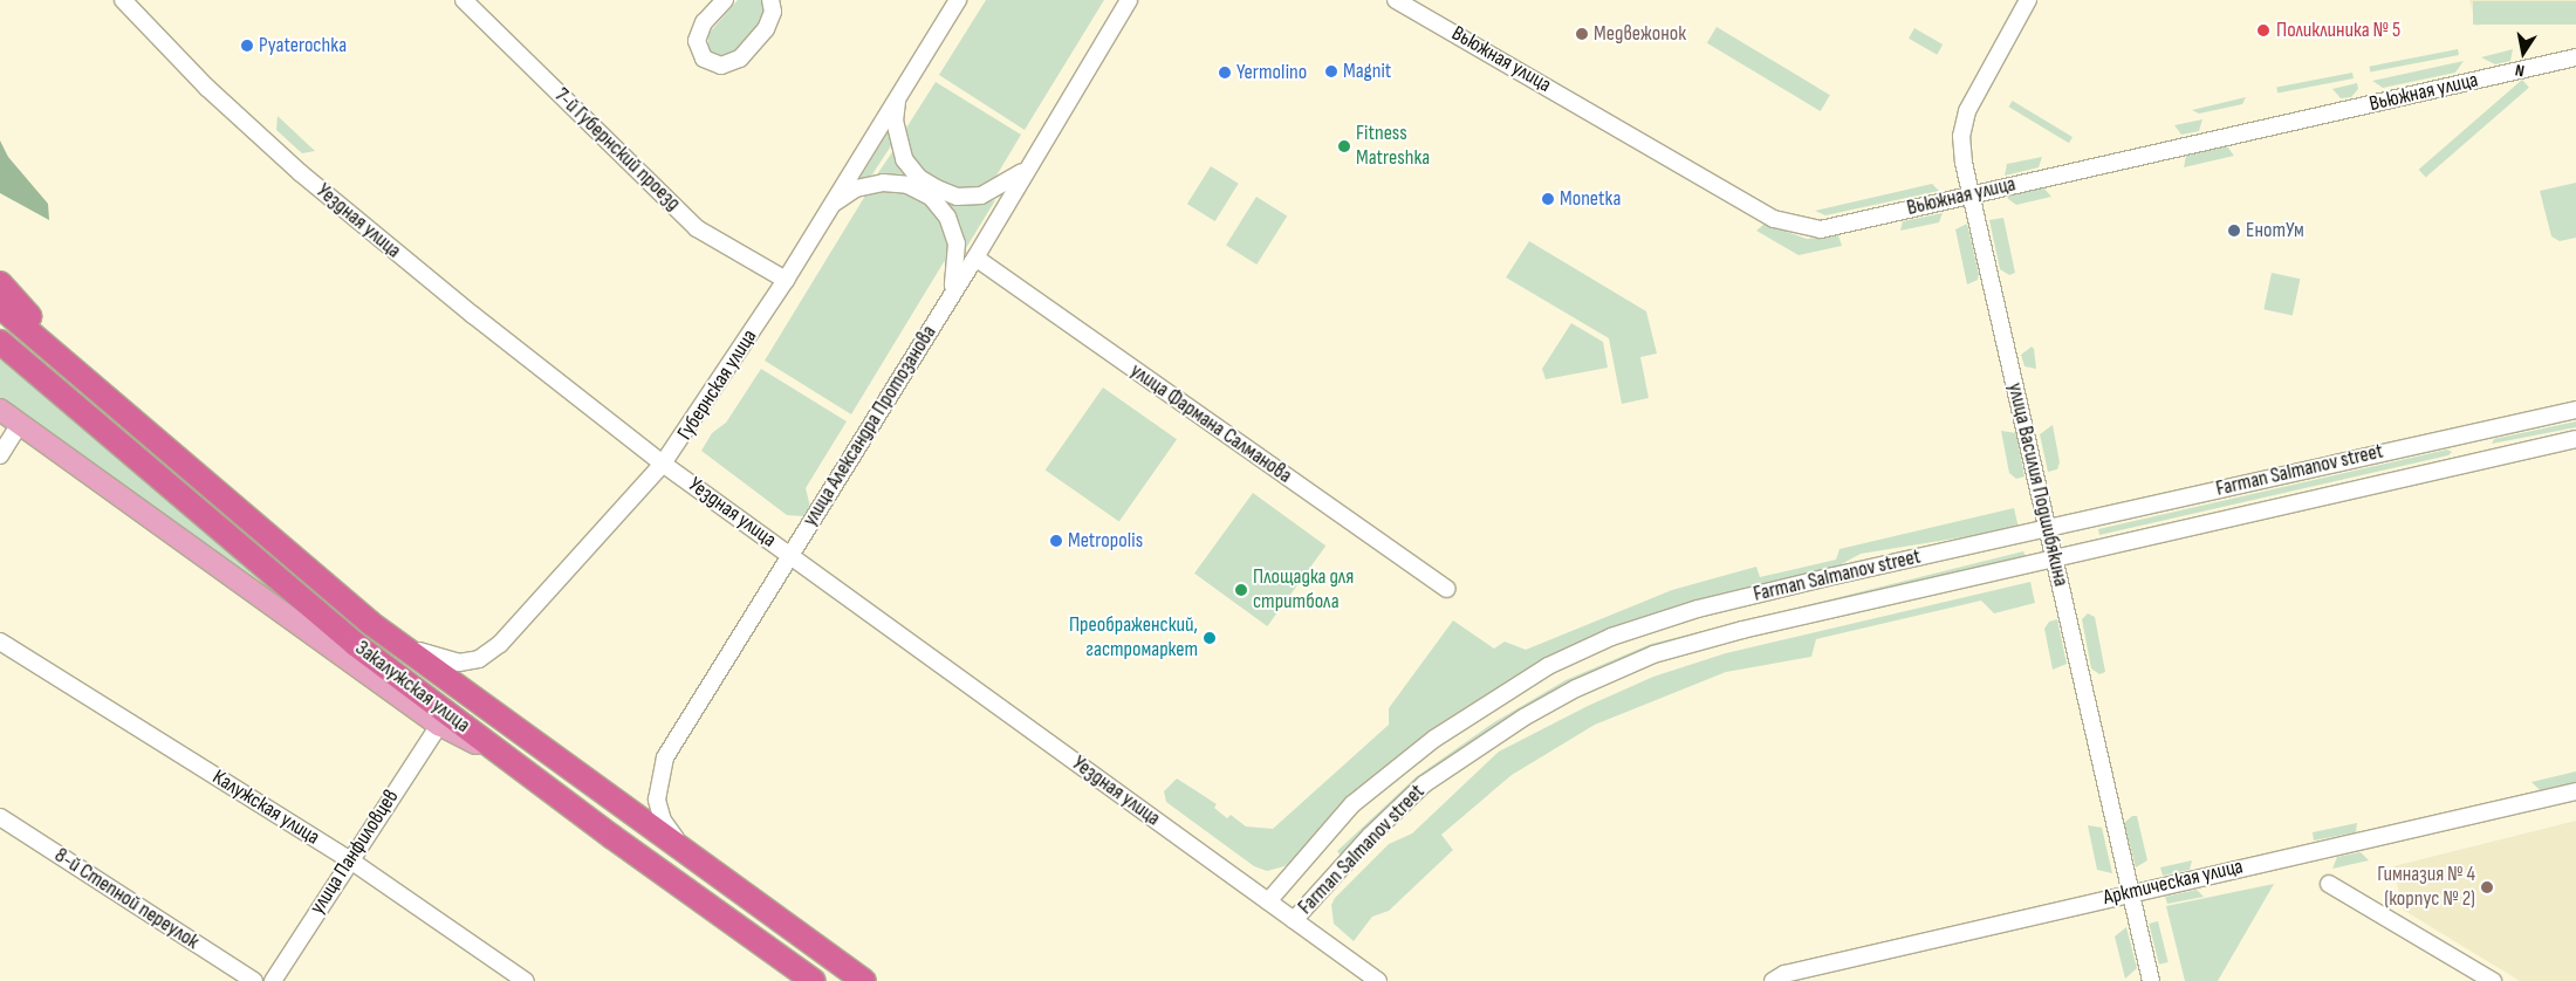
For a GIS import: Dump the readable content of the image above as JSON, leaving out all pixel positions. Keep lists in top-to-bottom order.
{
  "streets": {
    "highway": ["Закалужская улица"],
    "street": [
      "Вьюжная улица",
      "7-й Губернский проезд",
      "Уездная улица",
      "Губернская улица",
      "улица Фармана Салманова",
      "улица Александра Протозанова",
      "Farman Salmanov street",
      "улица Василия Подшибякина",
      "Калужская улица",
      "улица Панфиловцев",
      "Арктическая улица",
      "8-й Степной переулок"
    ]
  },
  "crossings": [
    ["Вьюжная улица", "улица Василия Подшибякина"],
    ["7-й Губернский проезд", "Губернская улица"],
    ["Уездная улица", "Губернская улица"],
    ["Уездная улица", "улица Александра Протозанова"],
    ["Уездная улица", "Farman Salmanov street"],
    ["улица Фармана Салманова", "улица Александра Протозанова"],
    ["Farman Salmanov street", "улица Василия Подшибякина"],
    ["улица Василия Подшибякина", "Арктическая улица"],
    ["Калужская улица", "улица Панфиловцев"]
  ],
  "places": [
    "Поликлиника № 5",
    "Медвежонок",
    "Pyaterochka",
    "Magnit",
    "Yermolino",
    "Fitness Matreshka",
    "Monetka",
    "ЕнотУм",
    "Metropolis",
    "Площадка для стритбола",
    "Преображенский, гастромаркет",
    "Гимназия № 4 (корпус № 2)"
  ],
  "north": "bottom"
}
